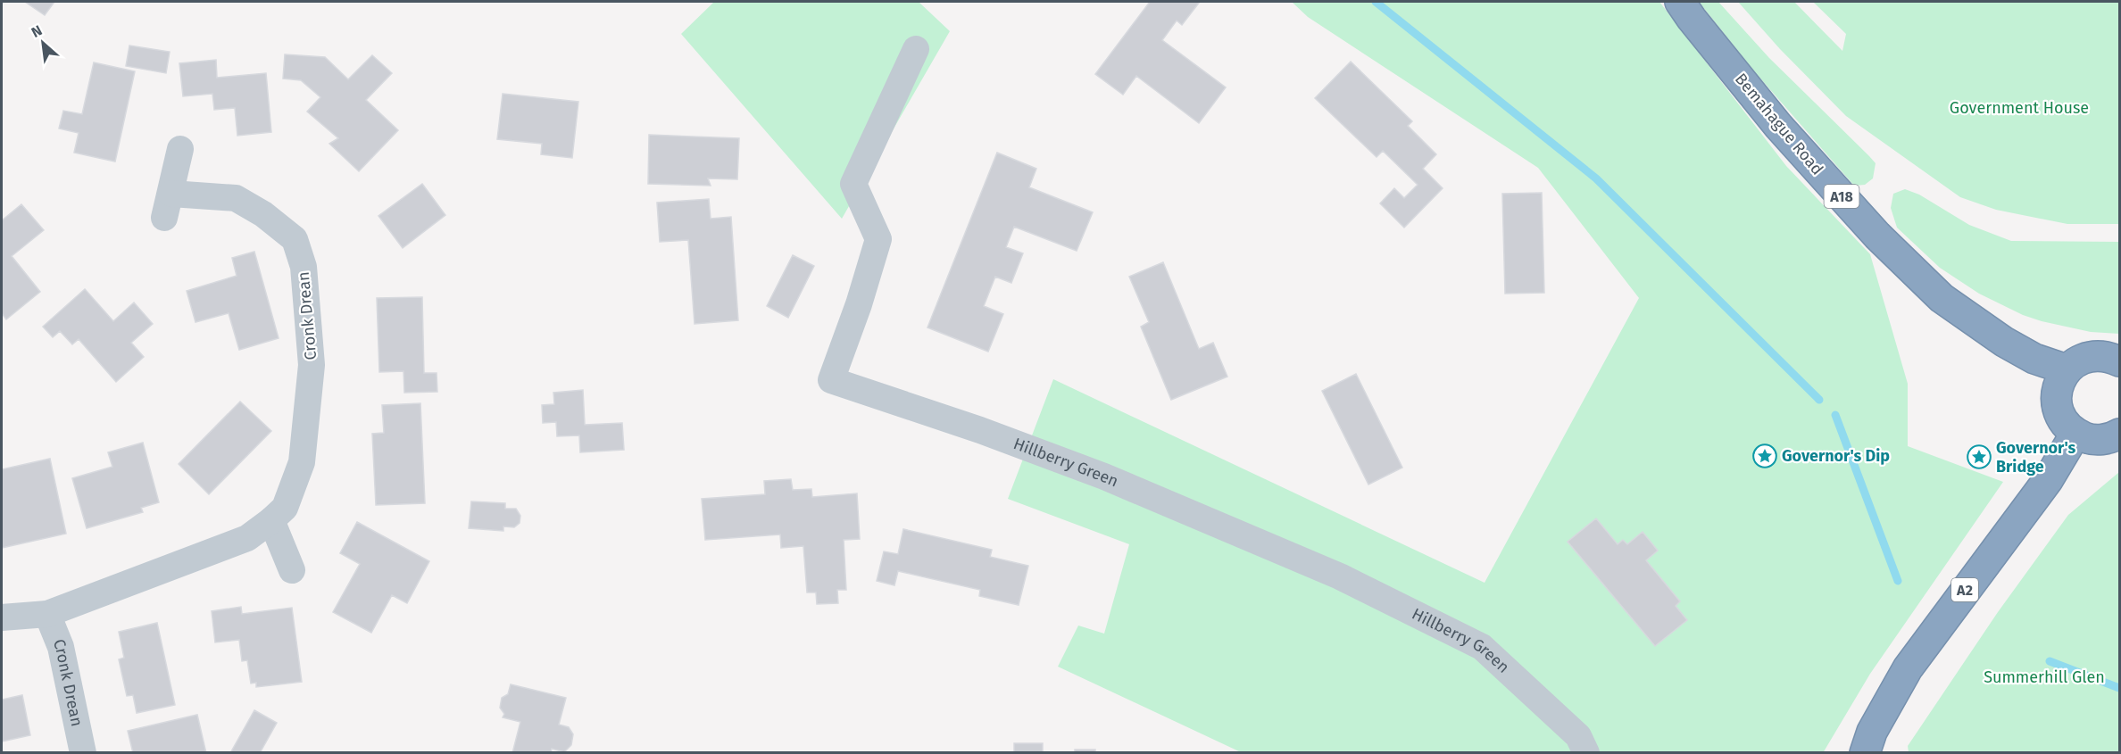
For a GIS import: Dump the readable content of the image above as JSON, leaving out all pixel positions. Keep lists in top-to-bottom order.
{
  "streets": {
    "highway": ["Bemahague Road", "A18", "A2"],
    "street": ["Cronk Drean", "Hillberry Green"]
  },
  "parks": ["Government House", "Summerhill Glen"],
  "places": {
    "place": ["Governor's Dip", "Governor's Bridge"]
  },
  "north": "top left"
}
